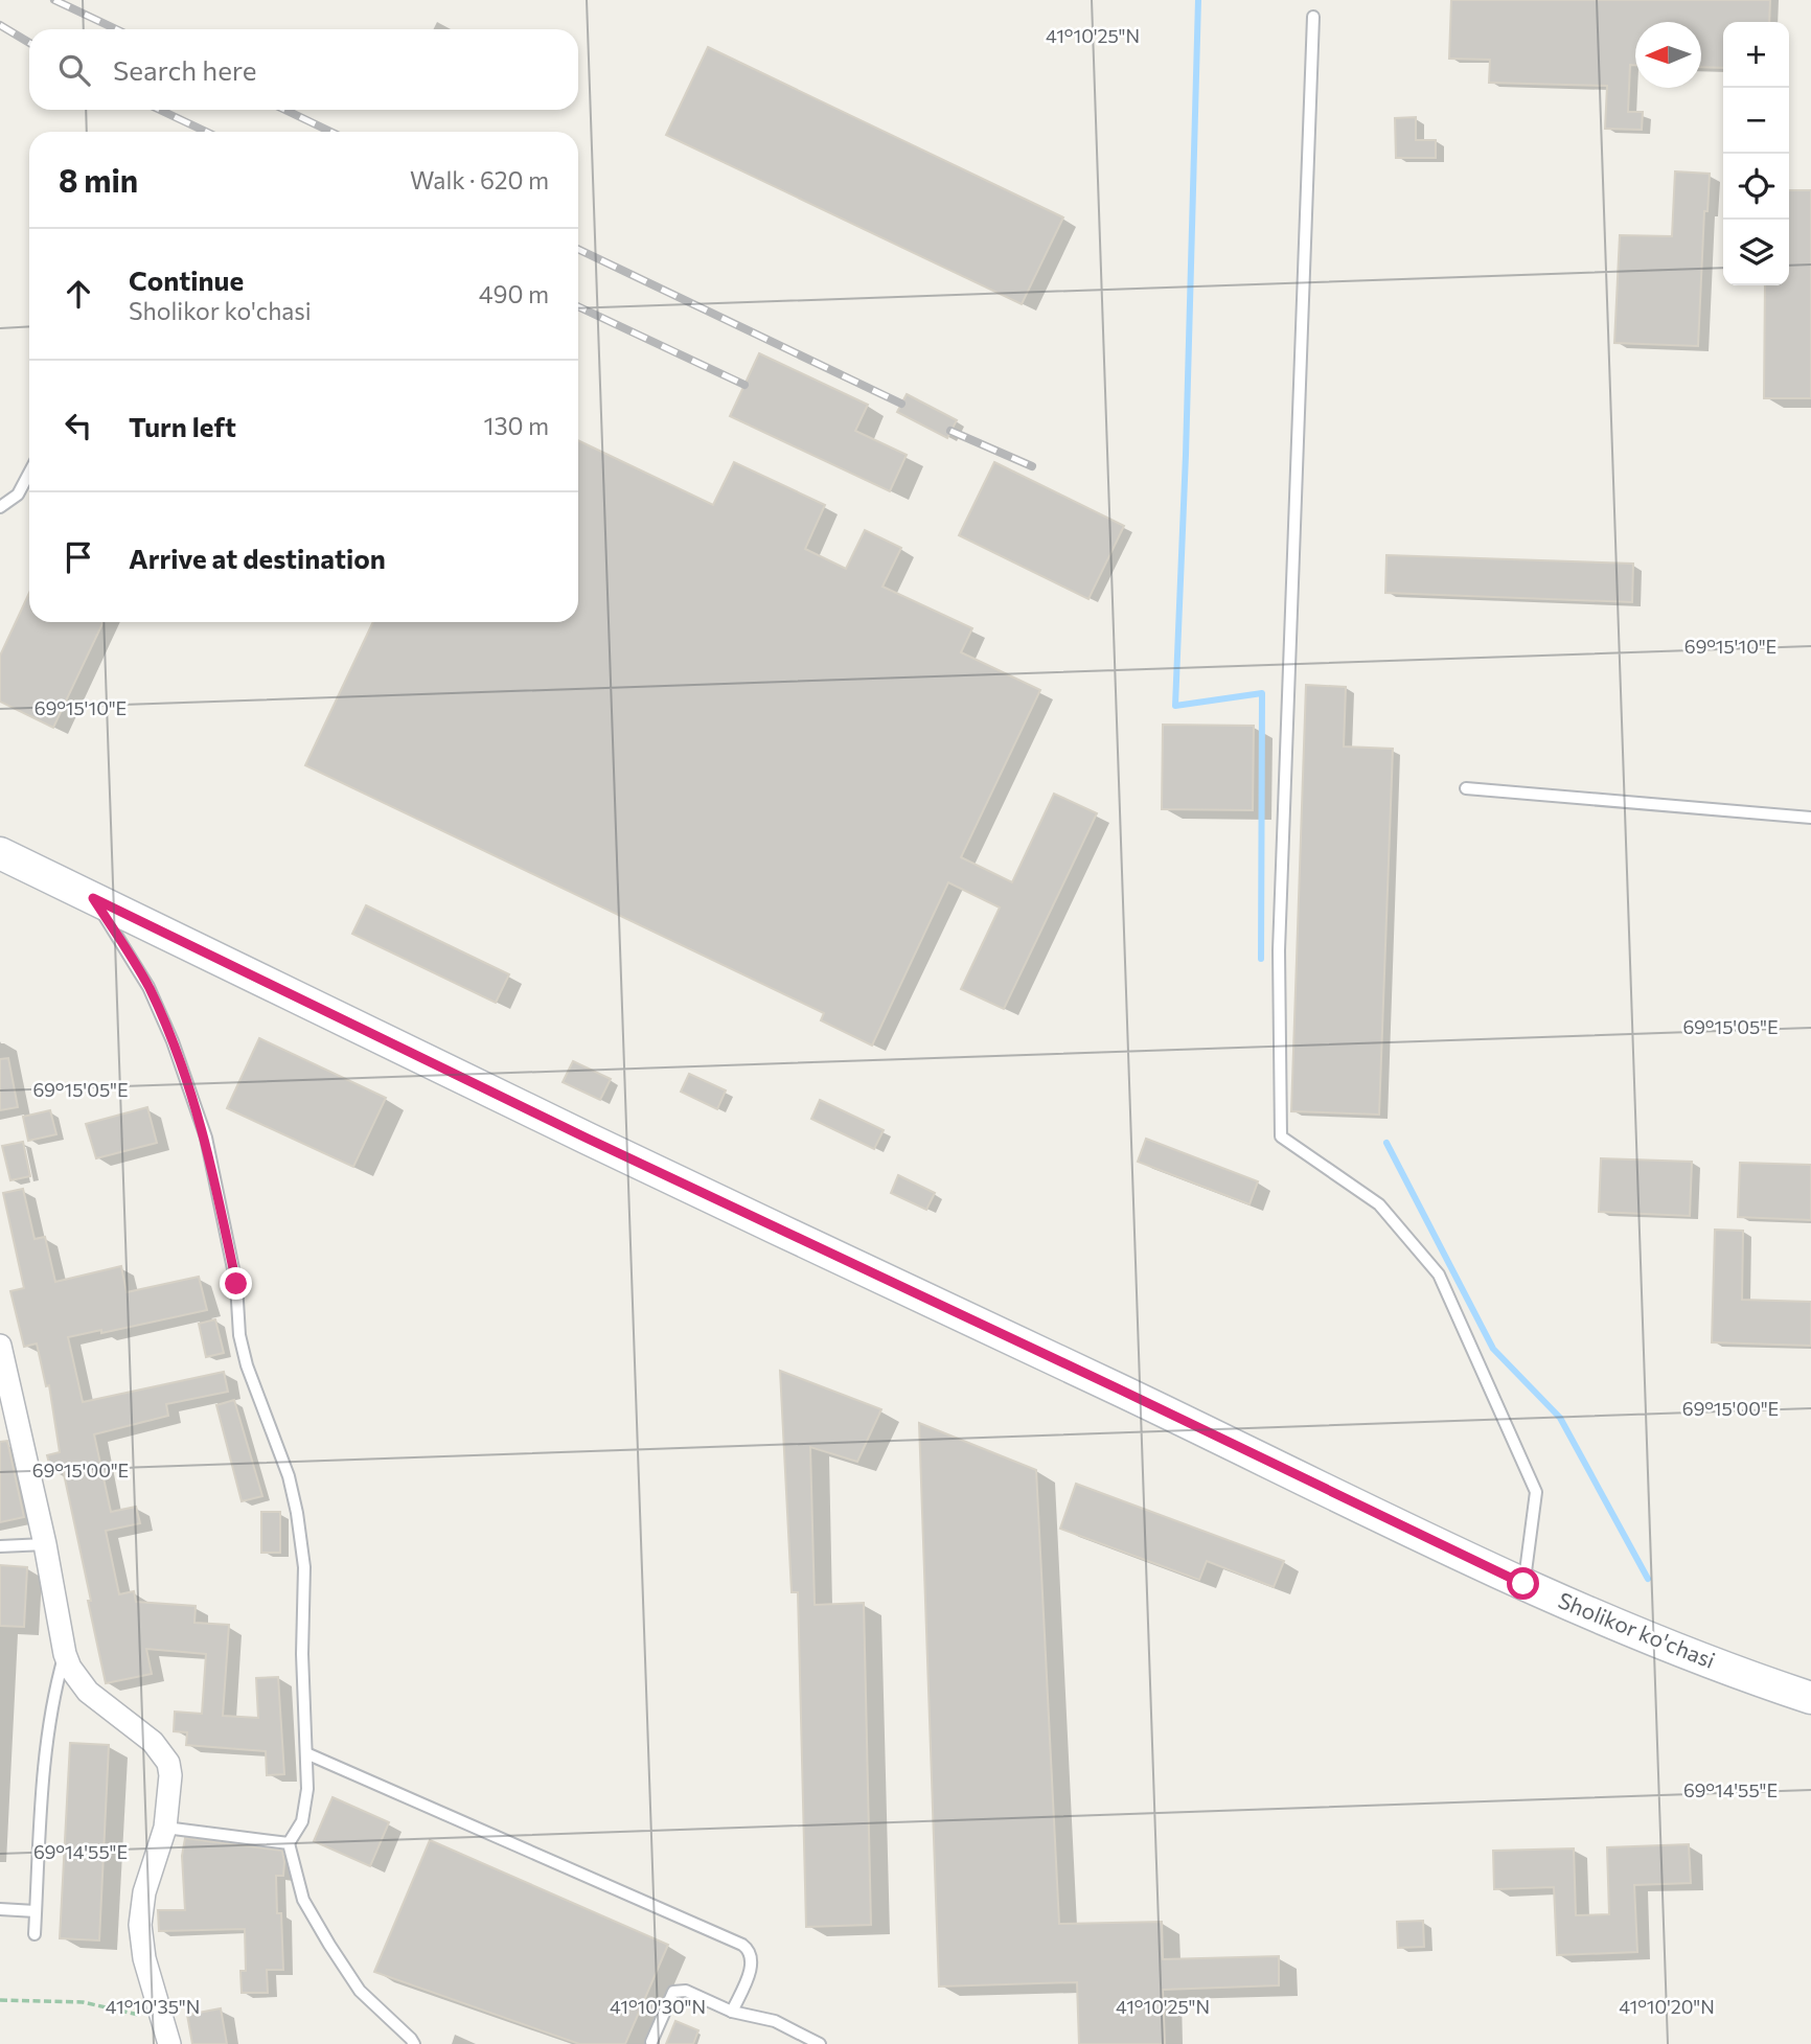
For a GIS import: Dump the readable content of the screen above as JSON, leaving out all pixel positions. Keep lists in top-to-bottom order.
{
  "streets": {
    "street": ["Sholikor ko'chasi"]
  },
  "north": "left",
  "page": {
    "map_buttons": ["+", "−"],
    "search": "Search here",
    "heading": ["8 min", "Walk · 620 m"],
    "list": [
      ["Continue", "Sholikor ko'chasi", "490 m"],
      ["Turn left", "130 m"],
      "Arrive at destination"
    ]
  },
  "coordinates": [
    "41°10'25\"N",
    "69°15'10\"E",
    "69°15'05\"E",
    "69°15'00\"E",
    "69°14'55\"E",
    "41°10'35\"N",
    "41°10'30\"N",
    "41°10'20\"N"
  ]
}
